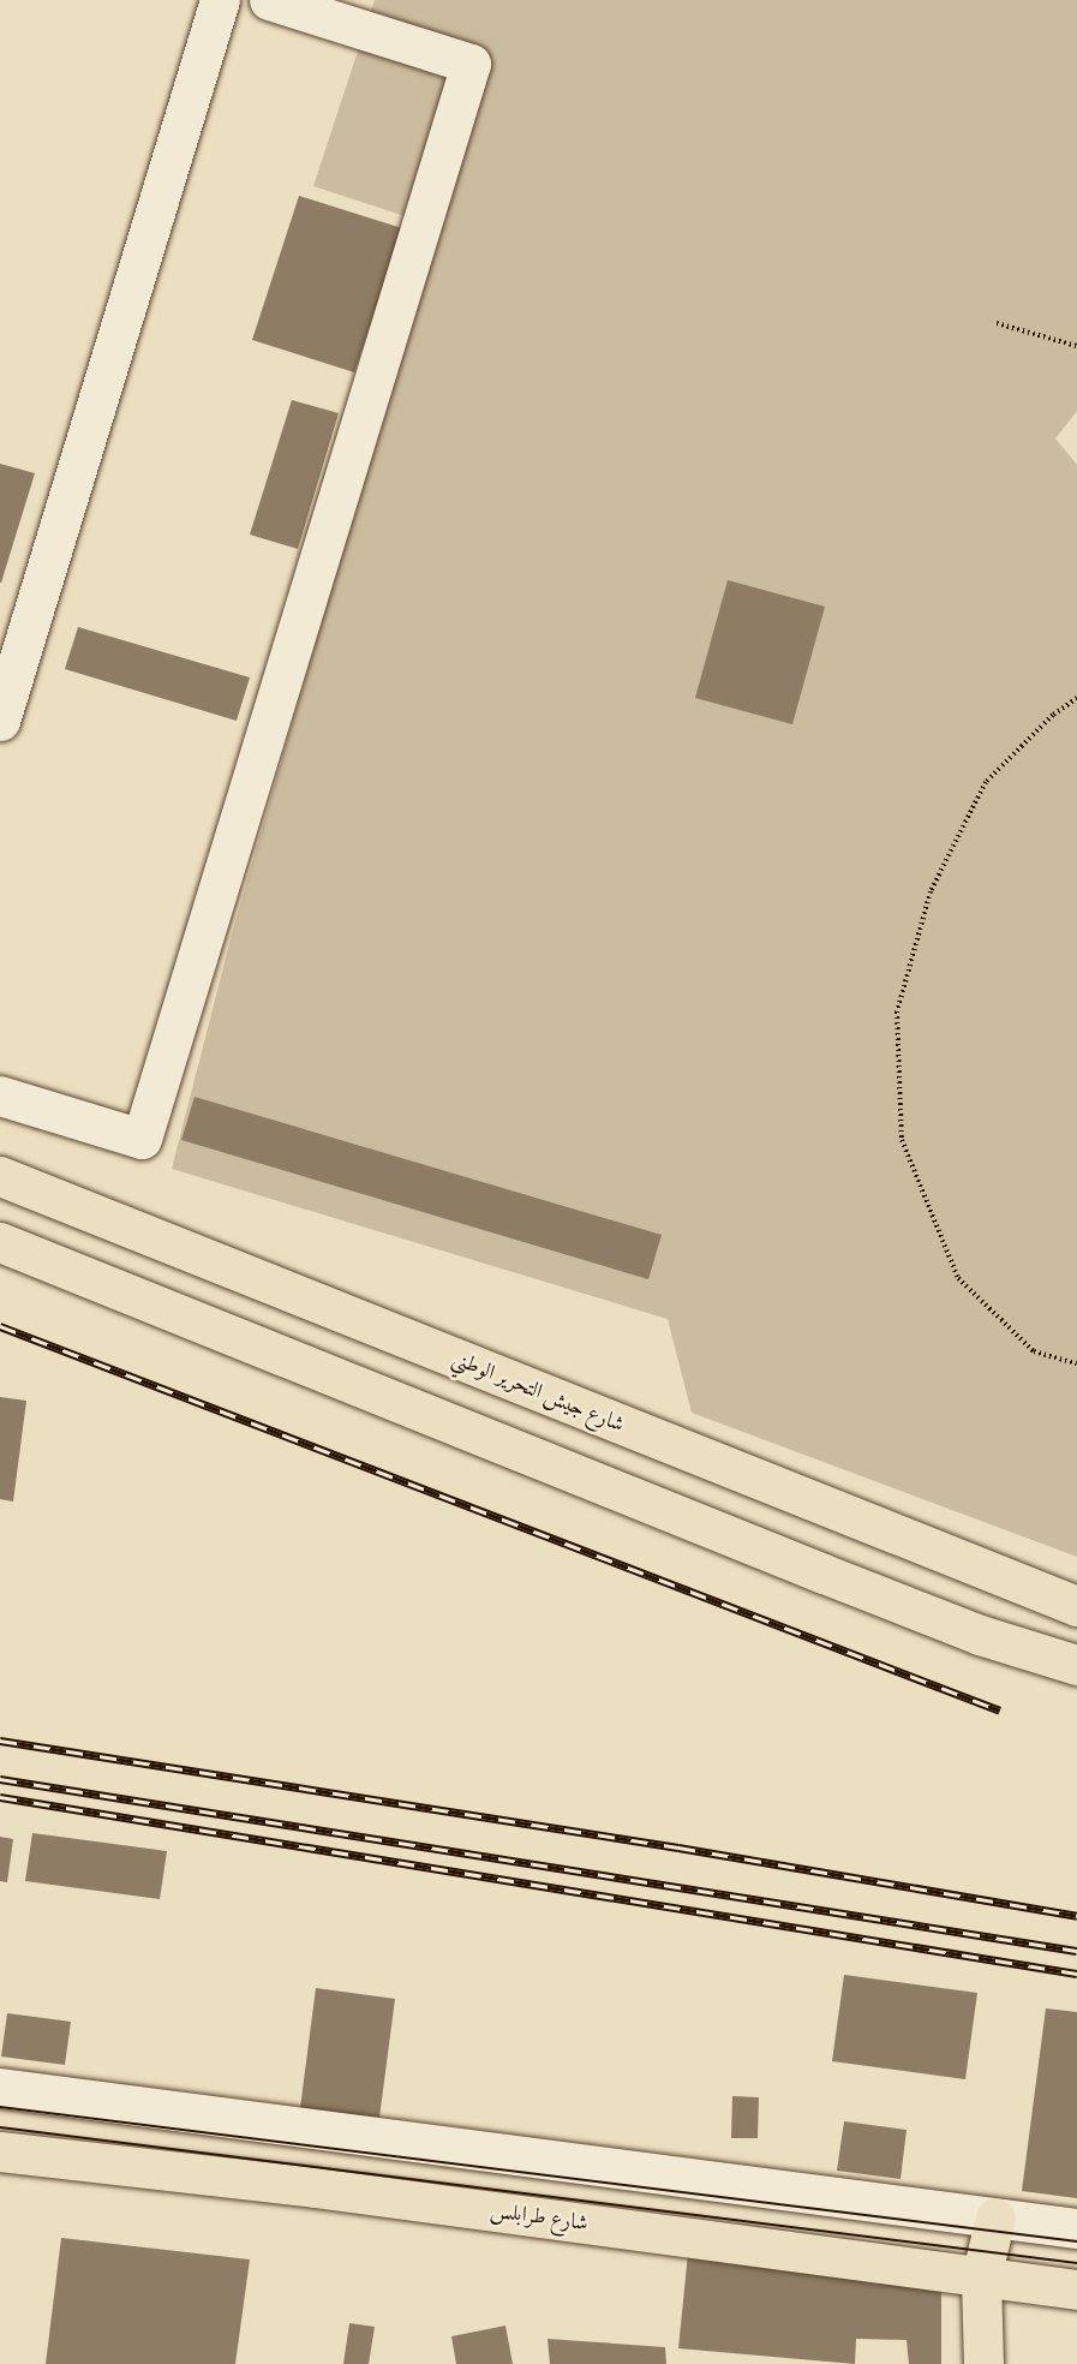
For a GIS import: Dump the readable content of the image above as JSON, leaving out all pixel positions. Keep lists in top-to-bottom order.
{
  "streets": {
    "main road": ["شارع جيش التحرير الوطني", "شارع طرابلس"]
  }
}
